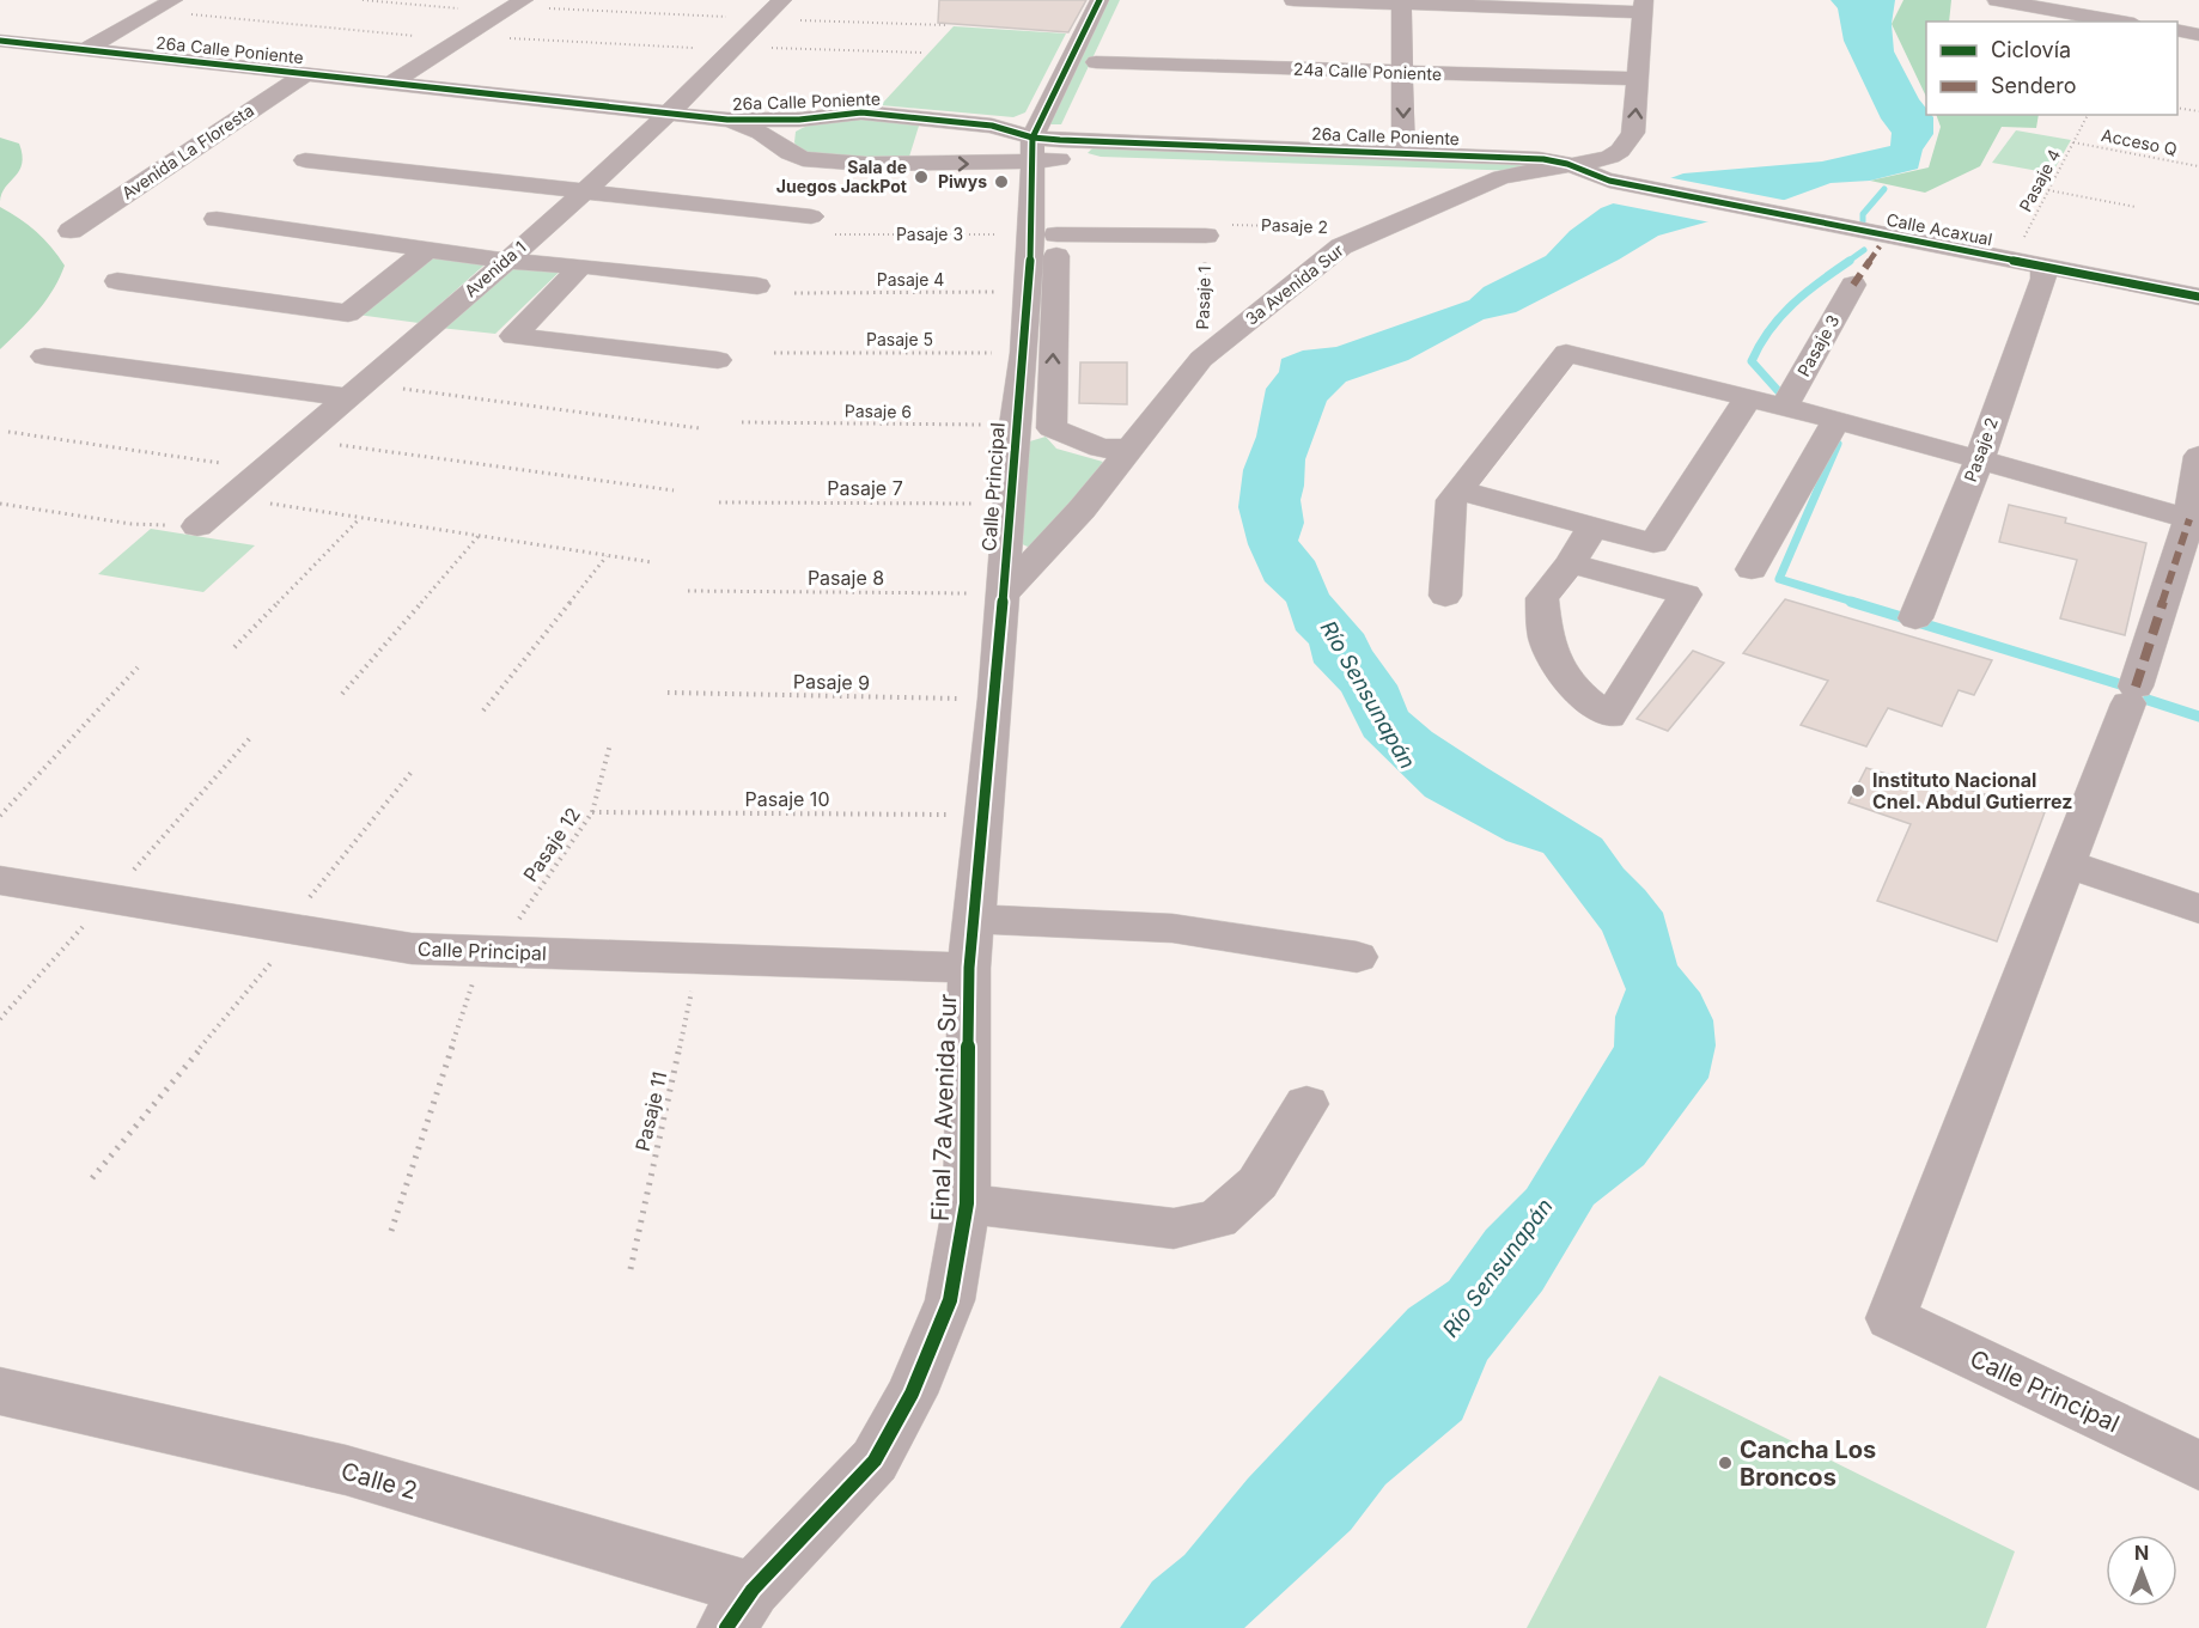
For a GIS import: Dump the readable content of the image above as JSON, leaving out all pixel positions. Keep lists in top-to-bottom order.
{
  "streets": {
    "street": [
      "26a Calle Poniente",
      "24a Calle Poniente",
      "Avenida La Floresta",
      "Pasaje 2",
      "Calle Acaxual",
      "Pasaje 3",
      "Avenida 1",
      "3a Avenida Sur",
      "Calle Principal",
      "Final 7a Avenida Sur",
      "Calle 2"
    ],
    "path": [
      "Acceso Q",
      "Pasaje 4",
      "Pasaje 1",
      "Pasaje 5",
      "Pasaje 6",
      "Pasaje 7",
      "Pasaje 8",
      "Pasaje 9",
      "Pasaje 10",
      "Pasaje 12",
      "Pasaje 11"
    ]
  },
  "crossings": [
    ["26a Calle Poniente", "Avenida La Floresta"],
    ["26a Calle Poniente", "Calle Acaxual"],
    ["26a Calle Poniente", "Avenida 1"],
    ["26a Calle Poniente", "3a Avenida Sur"],
    ["26a Calle Poniente", "Calle Principal"],
    ["24a Calle Poniente", "3a Avenida Sur"],
    ["Acceso Q", "Pasaje 4"],
    ["Pasaje 4", "Calle Acaxual"],
    ["Pasaje 4", "Calle Principal"],
    ["Pasaje 2", "Calle Acaxual"],
    ["Pasaje 2", "3a Avenida Sur"],
    ["Calle Acaxual", "3a Avenida Sur"],
    ["Pasaje 3", "Calle Principal"],
    ["3a Avenida Sur", "Pasaje 1"],
    ["3a Avenida Sur", "Calle Principal"],
    ["3a Avenida Sur", "Pasaje 8"],
    ["Pasaje 5", "Calle Principal"],
    ["Pasaje 6", "Calle Principal"],
    ["Calle Principal", "Pasaje 7"],
    ["Calle Principal", "Pasaje 8"],
    ["Calle Principal", "Pasaje 9"],
    ["Calle Principal", "Pasaje 10"],
    ["Calle Principal", "Pasaje 12"],
    ["Calle Principal", "Final 7a Avenida Sur"],
    ["Calle Principal", "Pasaje 11"],
    ["Pasaje 10", "Pasaje 12"],
    ["Pasaje 10", "Final 7a Avenida Sur"],
    ["Final 7a Avenida Sur", "Calle 2"]
  ],
  "water": ["Río Sensunapán"],
  "places": [
    "Sala de Juegos JackPot",
    "Piwys",
    "Instituto Nacional Cnel. Abdul Gutierrez",
    "Cancha Los Broncos"
  ],
  "legend": ["Ciclovía", "Sendero"],
  "north": "top"
}
